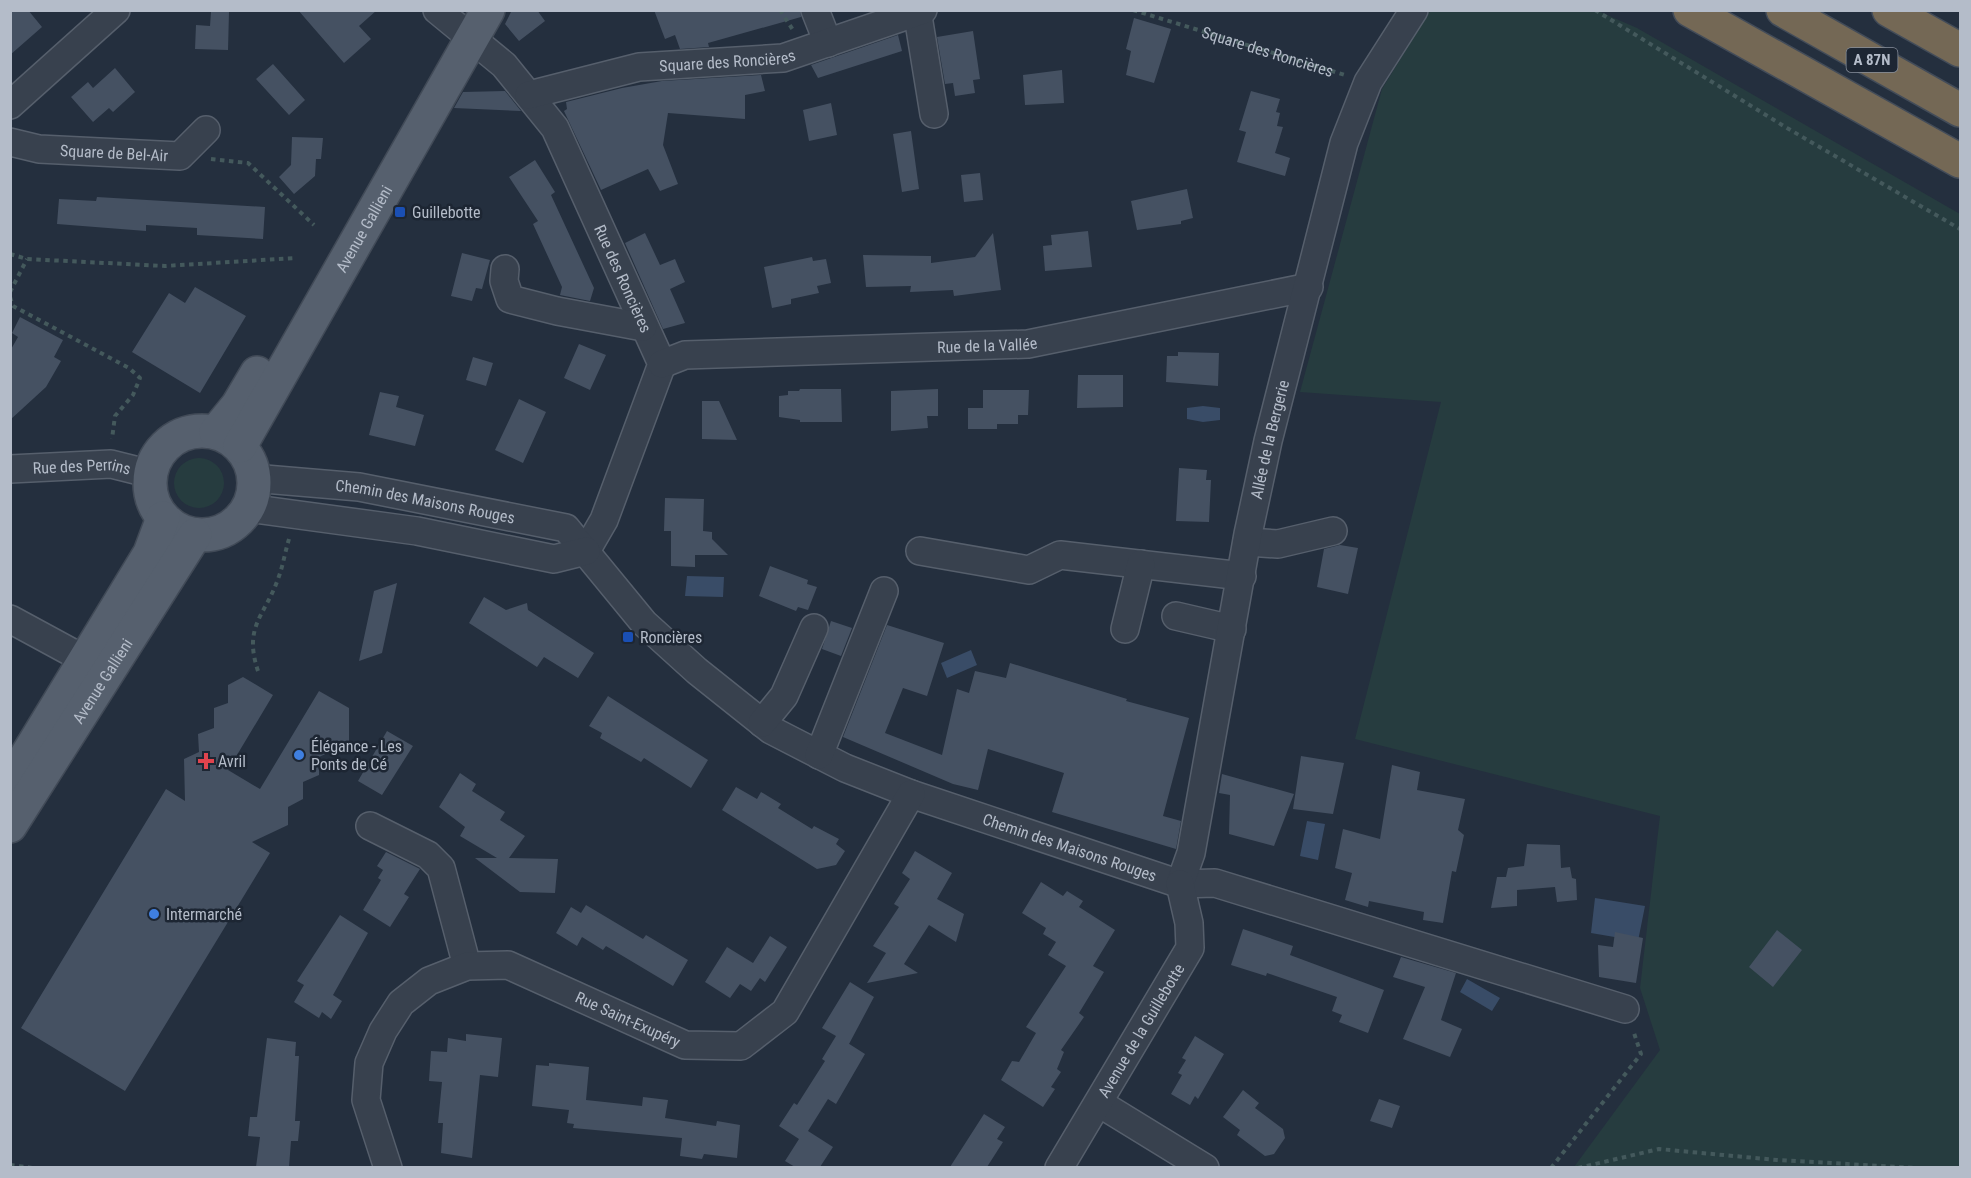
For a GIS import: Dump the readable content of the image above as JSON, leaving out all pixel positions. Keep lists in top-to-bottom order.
{
  "streets": {
    "highway": ["A 87N"],
    "main road": ["Avenue Gallieni"],
    "street": [
      "Square des Roncières",
      "Square de Bel-Air",
      "Rue des Roncières",
      "Rue de la Vallée",
      "Allée de la Bergerie",
      "Rue des Perrins",
      "Chemin des Maisons Rouges",
      "Rue Saint-Exupéry",
      "Avenue de la Guillebotte"
    ]
  },
  "crossings": [
    ["Square des Roncières", "Rue des Roncières"],
    ["Square des Roncières", "Allée de la Bergerie"],
    ["Avenue Gallieni", "Rue des Roncières"],
    ["Avenue Gallieni", "Rue des Perrins"],
    ["Avenue Gallieni", "Chemin des Maisons Rouges"],
    ["Rue des Roncières", "Rue de la Vallée"],
    ["Rue de la Vallée", "Allée de la Bergerie"],
    ["Allée de la Bergerie", "Chemin des Maisons Rouges"],
    ["Allée de la Bergerie", "Avenue de la Guillebotte"],
    ["Rue des Perrins", "Chemin des Maisons Rouges"],
    ["Chemin des Maisons Rouges", "Rue Saint-Exupéry"],
    ["Chemin des Maisons Rouges", "Avenue de la Guillebotte"]
  ],
  "places": {
    "transit": ["Guillebotte", "Roncières"],
    "other": ["Élégance - Les Ponts de Cé", "Intermarché"],
    "health": ["Avril"]
  }
}
